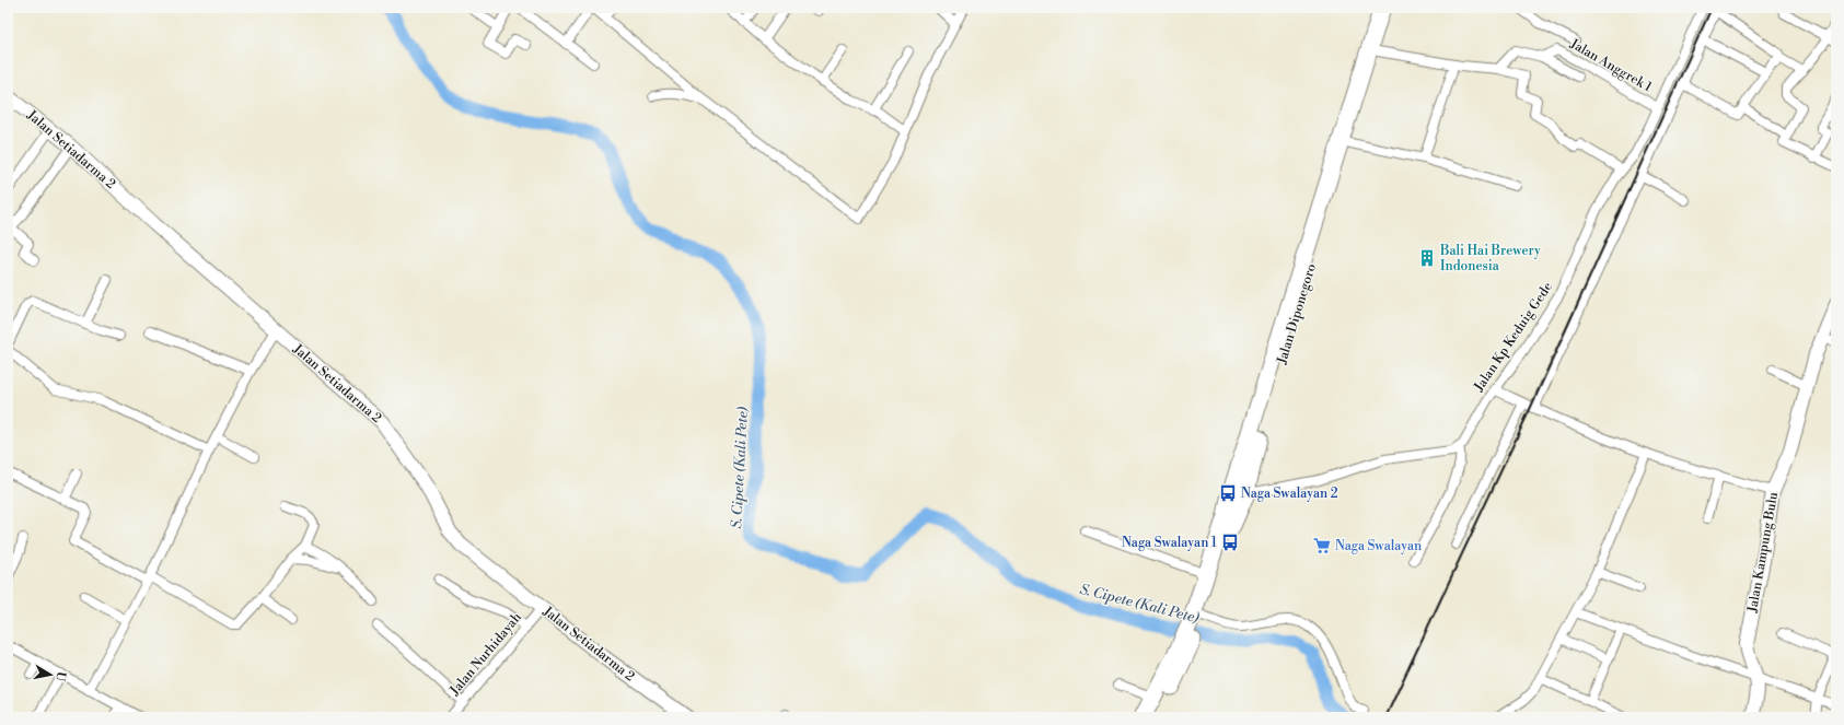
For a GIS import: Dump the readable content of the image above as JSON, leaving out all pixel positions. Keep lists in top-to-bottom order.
{
  "streets": {
    "highway": ["Jalan Diponegoro"],
    "main road": ["Jalan Setiadarma 2", "Jalan Kampung Bulu"],
    "street": ["Jalan Anggrek 1", "Jalan Kp Keduig Gede", "Jalan Nurhidayah"]
  },
  "crossings": [
    ["Jalan Anggrek 1", "Jalan Kp Keduig Gede"],
    ["Jalan Setiadarma 2", "Jalan Nurhidayah"]
  ],
  "water": ["S. Cipete (Kali Pete)"],
  "places": {
    "building": ["Bali Hai Brewery Indonesia"],
    "bus stop": ["Naga Swalayan 2", "Naga Swalayan 1"],
    "supermarket": ["Naga Swalayan"]
  },
  "north": "right"
}
